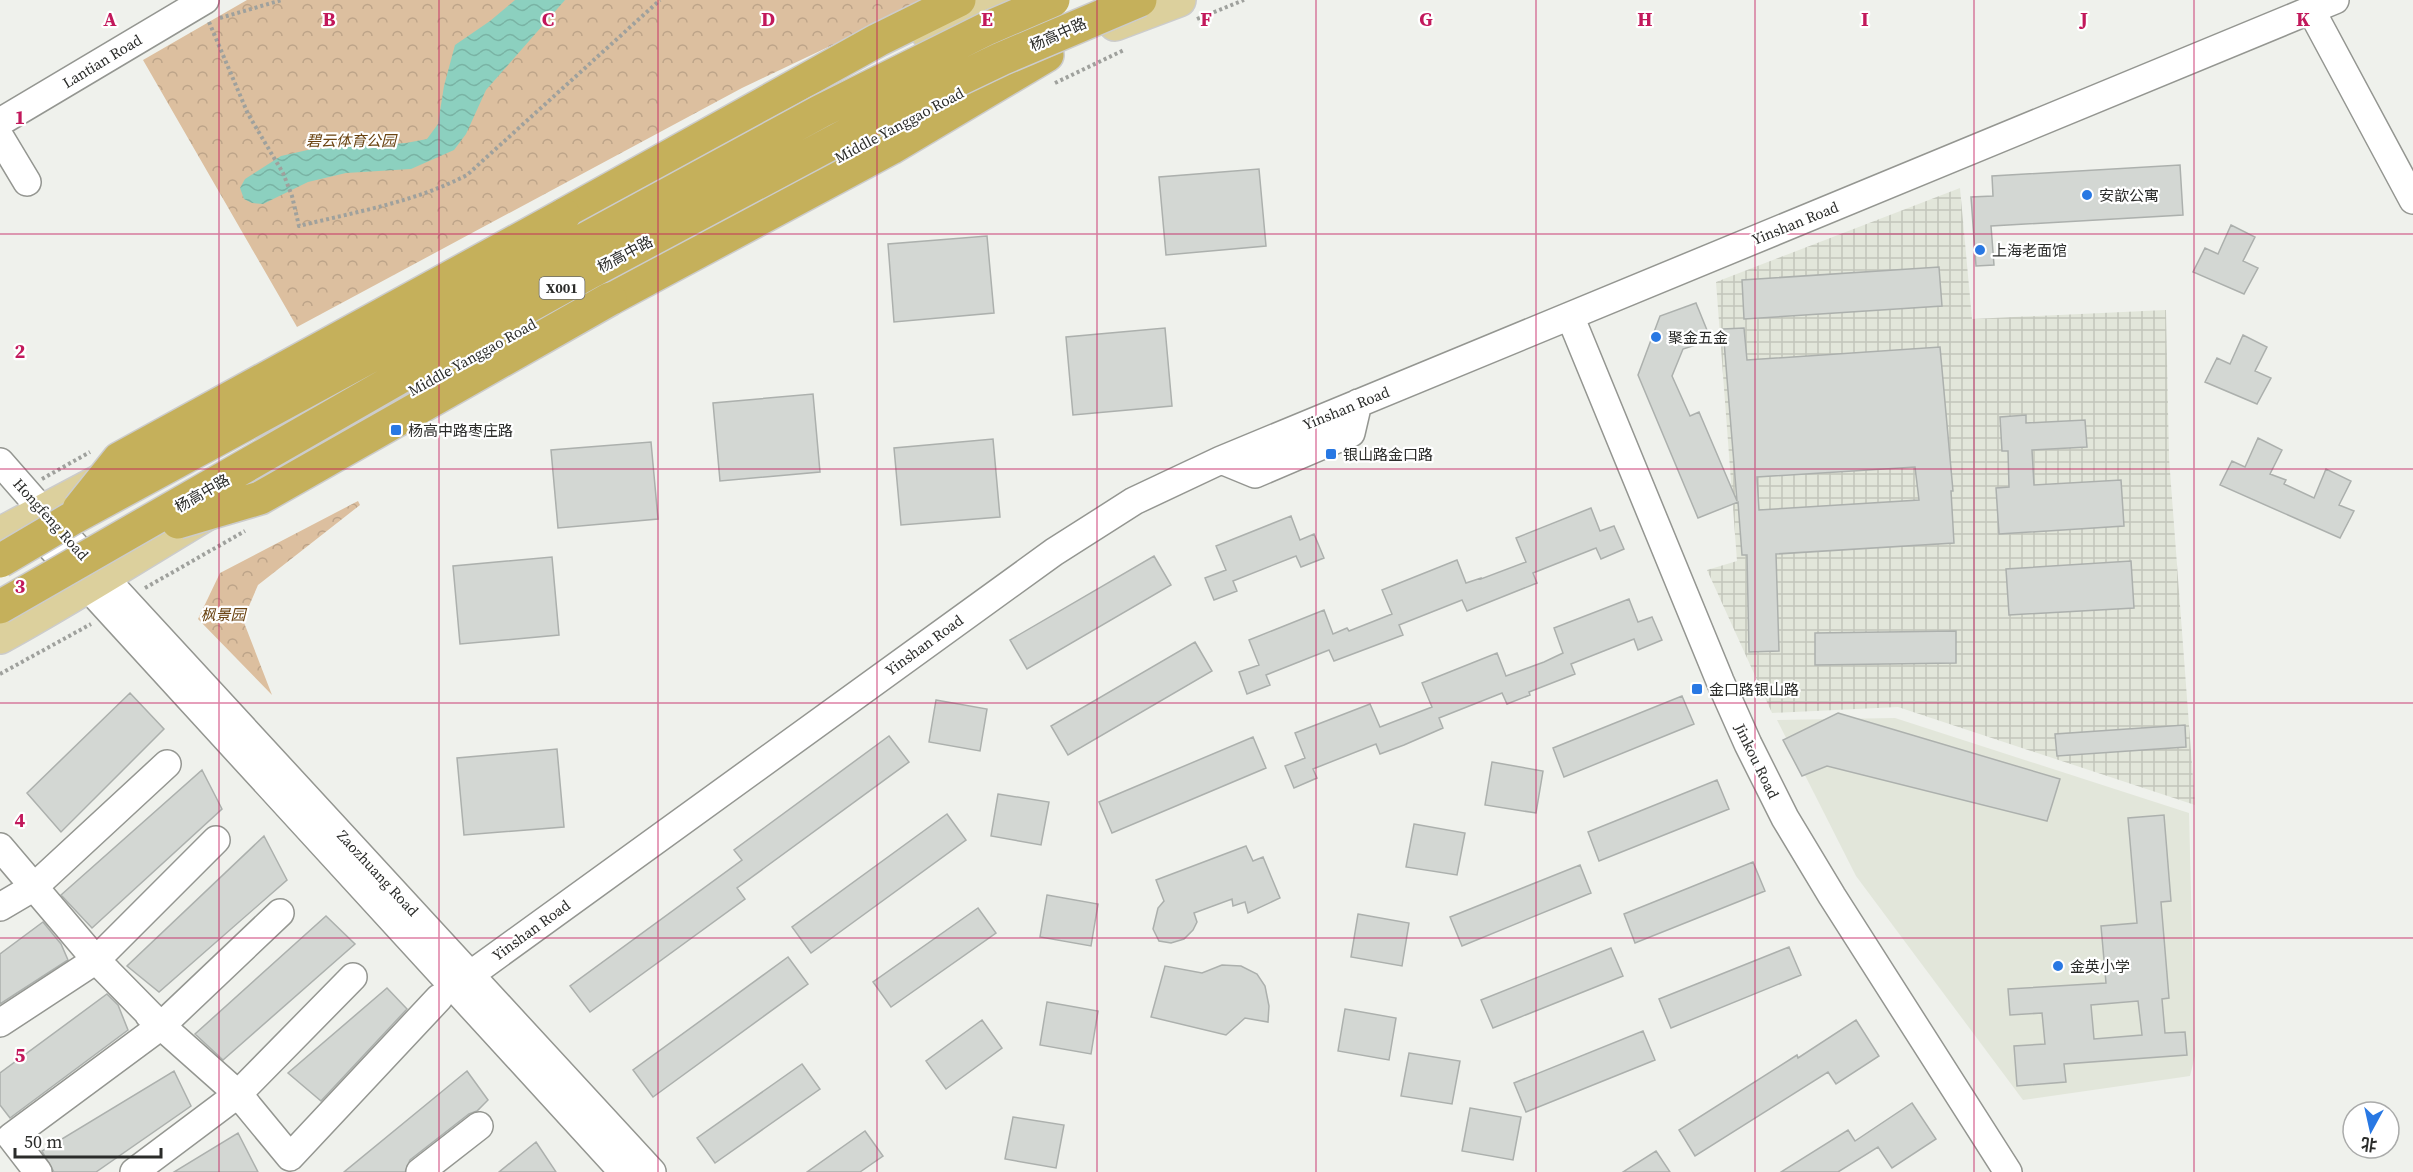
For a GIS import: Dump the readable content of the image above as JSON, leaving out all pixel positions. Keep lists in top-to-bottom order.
{
  "streets": {
    "highway": ["杨高中路", "X001"],
    "main road": ["Middle Yanggao Road"],
    "street": [
      "Lantian Road",
      "Yinshan Road",
      "Hongfeng Road",
      "Jinkou Road",
      "Zaozhuang Road"
    ]
  },
  "crossings": [
    ["Middle Yanggao Road", "X001"],
    ["Middle Yanggao Road", "Hongfeng Road"],
    ["Middle Yanggao Road", "Zaozhuang Road"],
    ["Yinshan Road", "Jinkou Road"],
    ["Yinshan Road", "Zaozhuang Road"],
    ["X001", "Hongfeng Road"],
    ["Hongfeng Road", "Zaozhuang Road"]
  ],
  "parks": ["碧云体育公园", "枫景园"],
  "places": {
    "other": [
      "安歆公寓",
      "上海老面馆",
      "聚金五金",
      "金英小学"
    ],
    "transit": ["杨高中路枣庄路", "银山路金口路", "金口路银山路"]
  },
  "scale_bar": "50 m",
  "north": "bottom",
  "grid": {
    "columns": [
      "A",
      "B",
      "C",
      "D",
      "E",
      "F",
      "G",
      "H",
      "I",
      "J",
      "K"
    ],
    "rows": [
      "1",
      "2",
      "3",
      "4",
      "5"
    ]
  }
}
